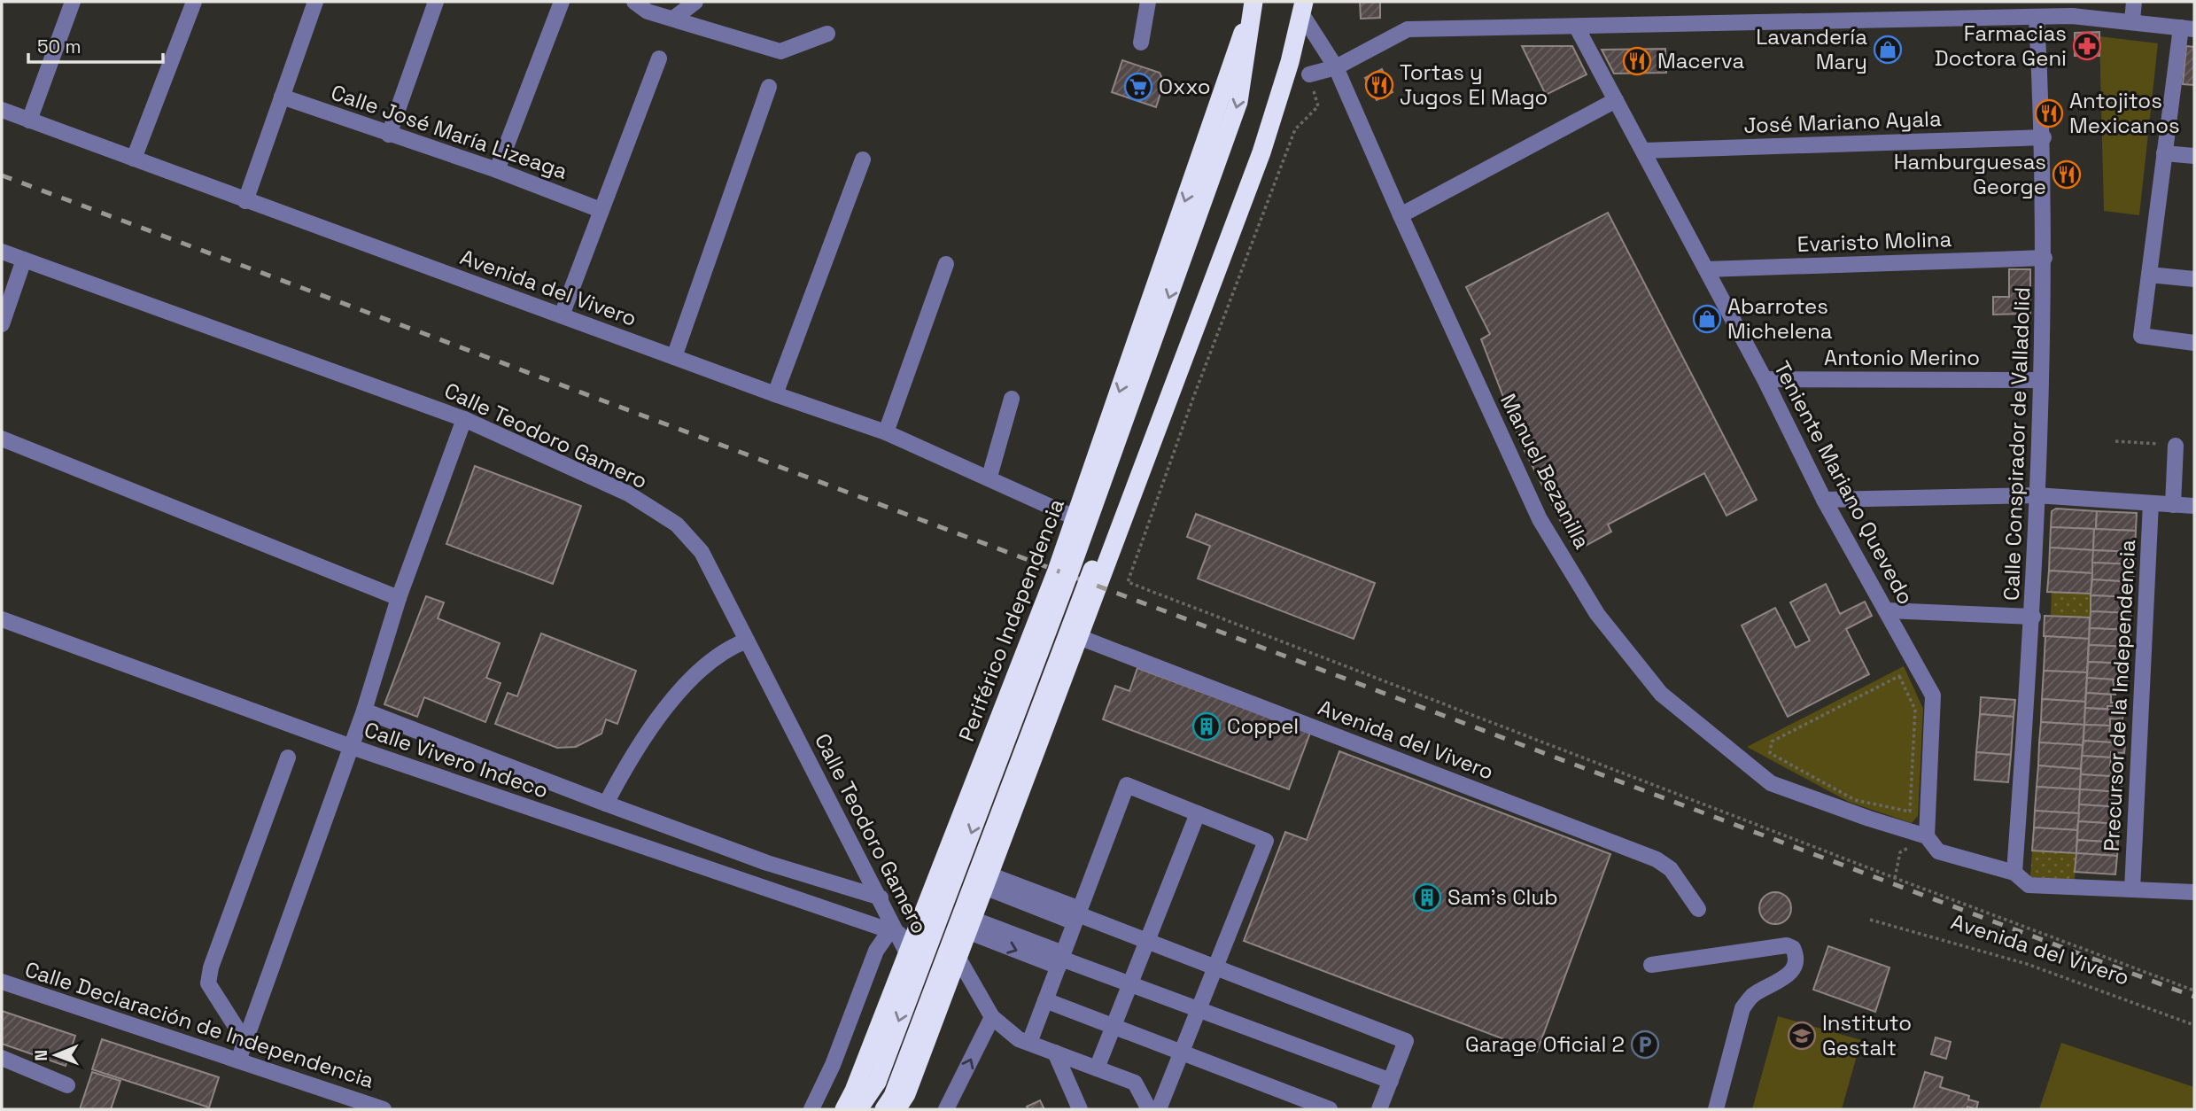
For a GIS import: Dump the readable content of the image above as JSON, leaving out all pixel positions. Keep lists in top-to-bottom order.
{
  "streets": {
    "highway": ["Periférico Independencia"],
    "street": [
      "José Mariano Ayala",
      "Calle José María Lizeaga",
      "Evaristo Molina",
      "Avenida del Vivero",
      "Antonio Merino",
      "Calle Teodoro Gamero",
      "Calle Conspirador de Valladolid",
      "Manuel Bezanilla",
      "Teniente Mariano Quevedo",
      "Precursor de la Independencia",
      "Calle Vivero Indeco",
      "Calle Declaración de Independencia"
    ]
  },
  "crossings": [
    ["José Mariano Ayala", "Calle Conspirador de Valladolid"],
    ["José Mariano Ayala", "Teniente Mariano Quevedo"],
    ["Evaristo Molina", "Calle Conspirador de Valladolid"],
    ["Evaristo Molina", "Teniente Mariano Quevedo"],
    ["Avenida del Vivero", "Periférico Independencia"],
    ["Antonio Merino", "Calle Conspirador de Valladolid"],
    ["Antonio Merino", "Teniente Mariano Quevedo"],
    ["Calle Teodoro Gamero", "Periférico Independencia"],
    ["Calle Teodoro Gamero", "Calle Vivero Indeco"],
    ["Calle Conspirador de Valladolid", "Manuel Bezanilla"],
    ["Manuel Bezanilla", "Teniente Mariano Quevedo"],
    ["Manuel Bezanilla", "Precursor de la Independencia"]
  ],
  "places": {
    "pharmacy": ["Farmacias Doctora Geni"],
    "shop": ["Lavandería Mary", "Abarrotes Michelena"],
    "restaurant": [
      "Macerva",
      "Tortas y Jugos El Mago",
      "Antojitos Mexicanos",
      "Hamburguesas George"
    ],
    "supermarket": ["Oxxo"],
    "building": ["Coppel", "Sam's Club"],
    "school or university": ["Instituto Gestalt"],
    "parking": ["Garage Oficial 2"]
  },
  "scale_bar": "50 m",
  "north": "left"
}
